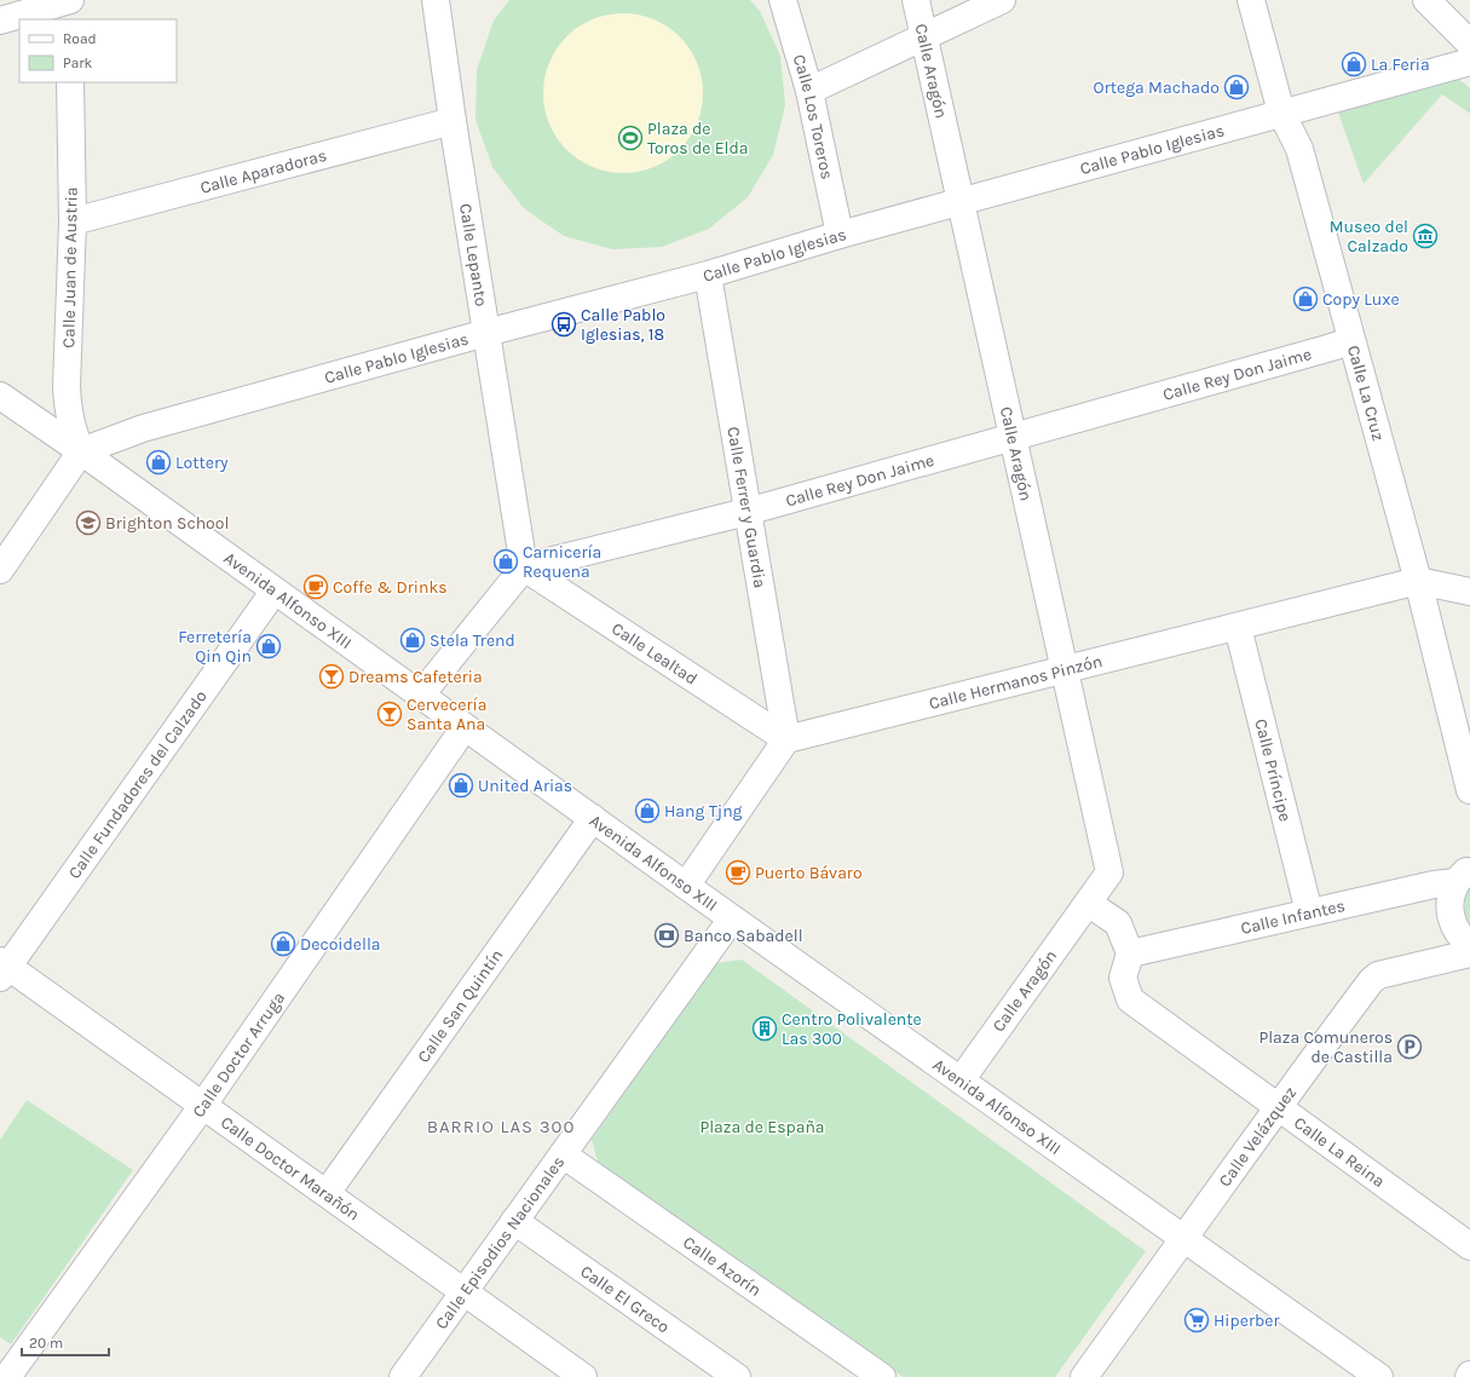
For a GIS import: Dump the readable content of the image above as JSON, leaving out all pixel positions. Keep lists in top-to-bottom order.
{
  "streets": {
    "street": [
      "Calle Aragón",
      "Calle Los Toreros",
      "Calle Pablo Iglesias",
      "Calle Aparadoras",
      "Calle Lepanto",
      "Calle Juan de Austria",
      "Calle Rey Don Jaime",
      "Calle La Cruz",
      "Calle Ferrer y Guardia",
      "Avenida Alfonso XIII",
      "Calle Lealtad",
      "Calle Hermanos Pinzón",
      "Calle Príncipe",
      "Calle Fundadores del Calzado",
      "Calle Infantes",
      "Calle San Quintín",
      "Calle Doctor Arruga",
      "Calle Velázquez",
      "Calle La Reina",
      "Calle Doctor Marañón",
      "Calle Episodios Nacionales",
      "Calle Azorín",
      "Calle El Greco"
    ]
  },
  "crossings": [
    ["Calle Aragón", "Calle Pablo Iglesias"],
    ["Calle Aragón", "Calle Rey Don Jaime"],
    ["Calle Aragón", "Avenida Alfonso XIII"],
    ["Calle Aragón", "Calle Hermanos Pinzón"],
    ["Calle Los Toreros", "Calle Pablo Iglesias"],
    ["Calle Pablo Iglesias", "Calle Lepanto"],
    ["Calle Pablo Iglesias", "Calle Juan de Austria"],
    ["Calle Pablo Iglesias", "Calle La Cruz"],
    ["Calle Pablo Iglesias", "Calle Ferrer y Guardia"],
    ["Calle Pablo Iglesias", "Avenida Alfonso XIII"],
    ["Calle Aparadoras", "Calle Lepanto"],
    ["Calle Aparadoras", "Calle Juan de Austria"],
    ["Calle Lepanto", "Calle Rey Don Jaime"],
    ["Calle Lepanto", "Calle Lealtad"],
    ["Calle Juan de Austria", "Avenida Alfonso XIII"],
    ["Calle Rey Don Jaime", "Calle La Cruz"],
    ["Calle Rey Don Jaime", "Calle Ferrer y Guardia"],
    ["Calle Rey Don Jaime", "Calle Lealtad"],
    ["Calle La Cruz", "Calle Hermanos Pinzón"],
    ["Calle Ferrer y Guardia", "Calle Lealtad"],
    ["Calle Ferrer y Guardia", "Calle Hermanos Pinzón"],
    ["Avenida Alfonso XIII", "Calle Fundadores del Calzado"],
    ["Avenida Alfonso XIII", "Calle San Quintín"],
    ["Avenida Alfonso XIII", "Calle Doctor Arruga"],
    ["Avenida Alfonso XIII", "Calle Velázquez"],
    ["Avenida Alfonso XIII", "Calle Episodios Nacionales"],
    ["Calle Lealtad", "Calle Hermanos Pinzón"],
    ["Calle Hermanos Pinzón", "Calle Príncipe"],
    ["Calle Príncipe", "Calle Infantes"],
    ["Calle Fundadores del Calzado", "Calle Doctor Marañón"],
    ["Calle Infantes", "Calle La Reina"],
    ["Calle San Quintín", "Calle Doctor Marañón"],
    ["Calle Doctor Arruga", "Calle Doctor Marañón"],
    ["Calle Velázquez", "Calle La Reina"],
    ["Calle Doctor Marañón", "Calle Episodios Nacionales"],
    ["Calle Episodios Nacionales", "Calle Azorín"],
    ["Calle Episodios Nacionales", "Calle El Greco"]
  ],
  "districts": ["BARRIO LAS 300"],
  "parks": ["Plaza de España"],
  "places": {
    "shop": [
      "La Feria",
      "Ortega Machado",
      "Copy Luxe",
      "Lottery",
      "Carnicería Requena",
      "Stela Trend",
      "Ferretería Qin Qin",
      "United Arias",
      "Hang Tjng",
      "Decoidella"
    ],
    "sports": ["Plaza de Toros de Elda"],
    "museum": ["Museo del Calzado"],
    "bus stop": ["Calle Pablo Iglesias, 18"],
    "school or university": ["Brighton School"],
    "cafe": ["Coffe & Drinks", "Puerto Bávaro"],
    "bar": ["Dreams Cafeteria", "Cervecería Santa Ana"],
    "bank": ["Banco Sabadell"],
    "building": ["Centro Polivalente Las 300"],
    "parking": ["Plaza Comuneros de Castilla"],
    "supermarket": ["Hiperber"]
  },
  "legend": ["Road", "Park"],
  "scale_bar": "20 m"
}
